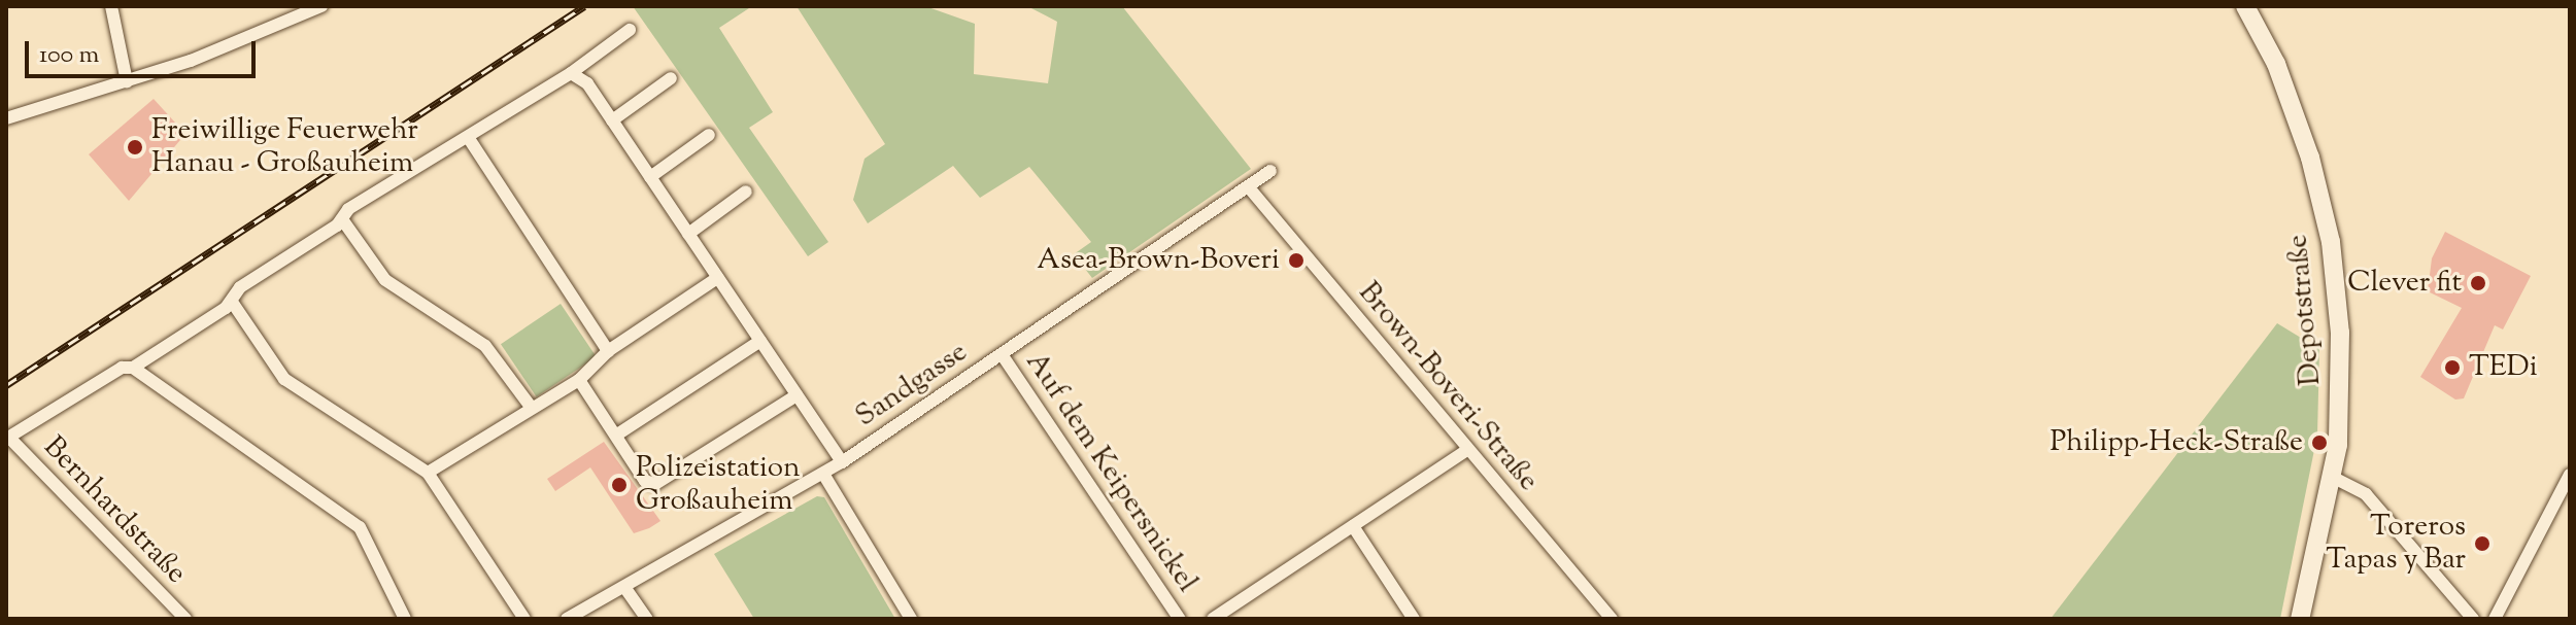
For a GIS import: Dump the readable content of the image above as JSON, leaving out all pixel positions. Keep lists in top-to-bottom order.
{
  "streets": {
    "main road": ["Depotstraße"],
    "street": [
      "Sandgasse",
      "Brown-Boveri-Straße",
      "Auf dem Keipersnickel",
      "Bernhardstraße"
    ]
  },
  "crossings": [
    ["Sandgasse", "Brown-Boveri-Straße"],
    ["Sandgasse", "Auf dem Keipersnickel"]
  ],
  "places": [
    "Freiwillige Feuerwehr Hanau - Großauheim",
    "Asea-Brown-Boveri",
    "Clever fit",
    "TEDi",
    "Philipp-Heck-Straße",
    "Polizeistation Großauheim",
    "Toreros Tapas y Bar"
  ],
  "scale_bar": "100 m"
}
